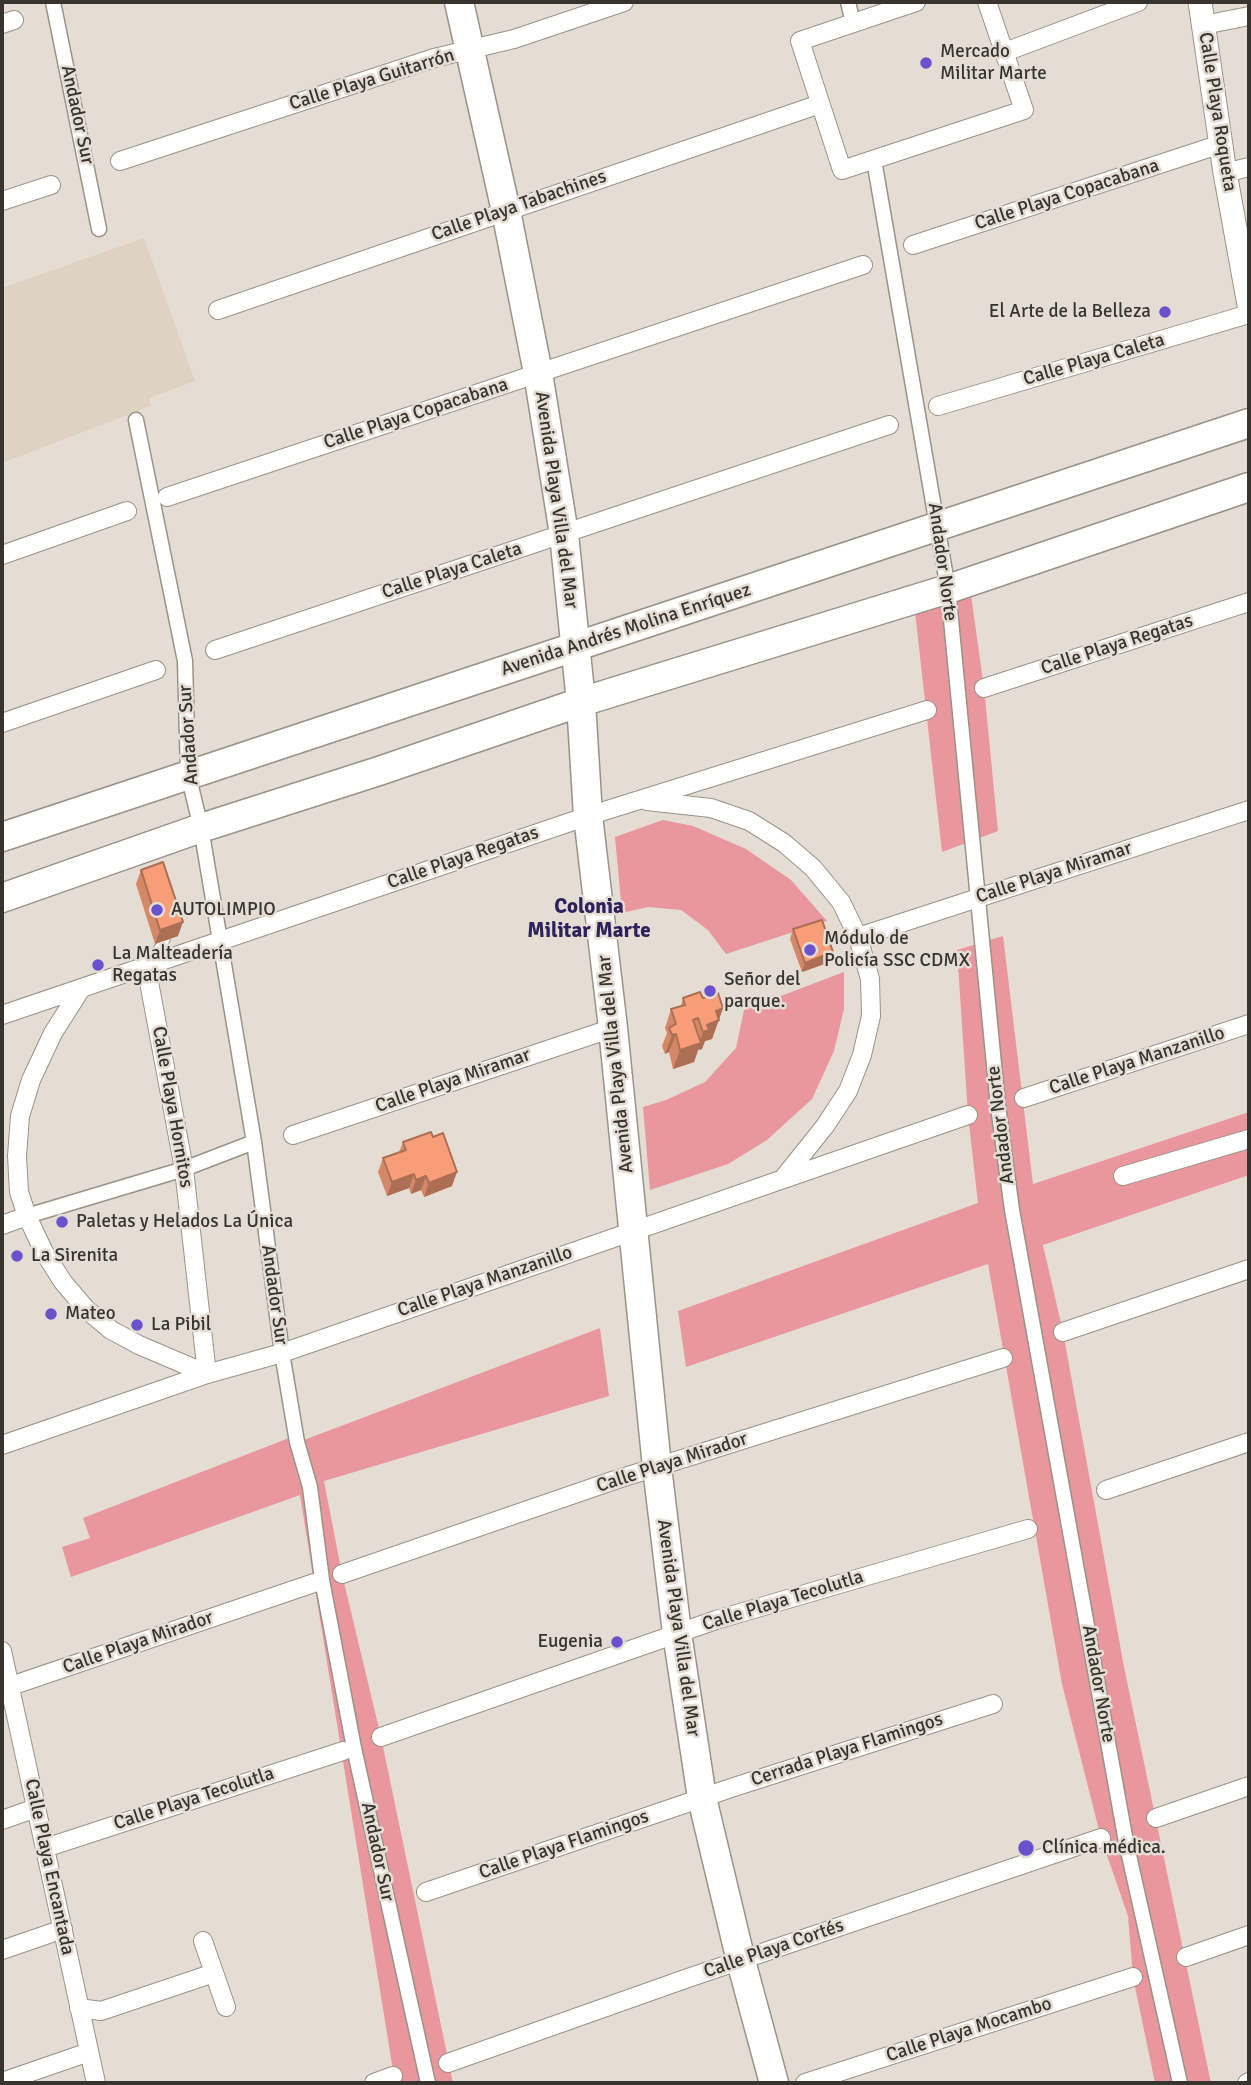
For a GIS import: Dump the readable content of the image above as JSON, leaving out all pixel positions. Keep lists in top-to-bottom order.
{
  "streets": {
    "main road": ["Avenida Playa Villa del Mar", "Avenida Andrés Molina Enríquez"],
    "street": [
      "Calle Playa Guitarrón",
      "Calle Playa Roqueta",
      "Andador Sur",
      "Calle Playa Copacabana",
      "Calle Playa Tabachines",
      "Calle Playa Caleta",
      "Andador Norte",
      "Calle Playa Regatas",
      "Calle Playa Miramar",
      "Calle Playa Manzanillo",
      "Calle Playa Hornitos",
      "Calle Playa Mirador",
      "Calle Playa Tecolutla",
      "Cerrada Playa Flamingos",
      "Calle Playa Flamingos",
      "Calle Playa Encantada",
      "Calle Playa Cortés",
      "Calle Playa Mocambo"
    ]
  },
  "crossings": [
    ["Calle Playa Guitarrón", "Avenida Playa Villa del Mar"],
    ["Calle Playa Roqueta", "Calle Playa Copacabana"],
    ["Andador Sur", "Avenida Andrés Molina Enríquez"],
    ["Andador Sur", "Calle Playa Regatas"],
    ["Andador Sur", "Calle Playa Manzanillo"],
    ["Calle Playa Copacabana", "Avenida Playa Villa del Mar"],
    ["Calle Playa Tabachines", "Avenida Playa Villa del Mar"],
    ["Calle Playa Caleta", "Avenida Playa Villa del Mar"],
    ["Avenida Playa Villa del Mar", "Avenida Andrés Molina Enríquez"],
    ["Avenida Playa Villa del Mar", "Calle Playa Regatas"],
    ["Avenida Playa Villa del Mar", "Calle Playa Miramar"],
    ["Avenida Playa Villa del Mar", "Calle Playa Manzanillo"],
    ["Avenida Playa Villa del Mar", "Calle Playa Mirador"],
    ["Avenida Playa Villa del Mar", "Calle Playa Tecolutla"],
    ["Avenida Playa Villa del Mar", "Cerrada Playa Flamingos"],
    ["Avenida Playa Villa del Mar", "Calle Playa Flamingos"],
    ["Avenida Playa Villa del Mar", "Calle Playa Cortés"],
    ["Andador Norte", "Avenida Andrés Molina Enríquez"],
    ["Andador Norte", "Calle Playa Miramar"],
    ["Calle Playa Regatas", "Calle Playa Hornitos"],
    ["Calle Playa Manzanillo", "Calle Playa Hornitos"],
    ["Calle Playa Mirador", "Calle Playa Encantada"],
    ["Calle Playa Tecolutla", "Calle Playa Encantada"],
    ["Cerrada Playa Flamingos", "Calle Playa Flamingos"]
  ],
  "districts": ["Colonia Militar Marte"],
  "places": [
    "Mercado Militar Marte",
    "El Arte de la Belleza",
    "AUTOLIMPIO",
    "Módulo de Policía SSC CDMX",
    "La Malteadería Regatas",
    "Señor del parque.",
    "Paletas y Helados La Única",
    "La Sirenita",
    "Mateo",
    "La Pibil",
    "Eugenia",
    "Clínica médica."
  ]
}
